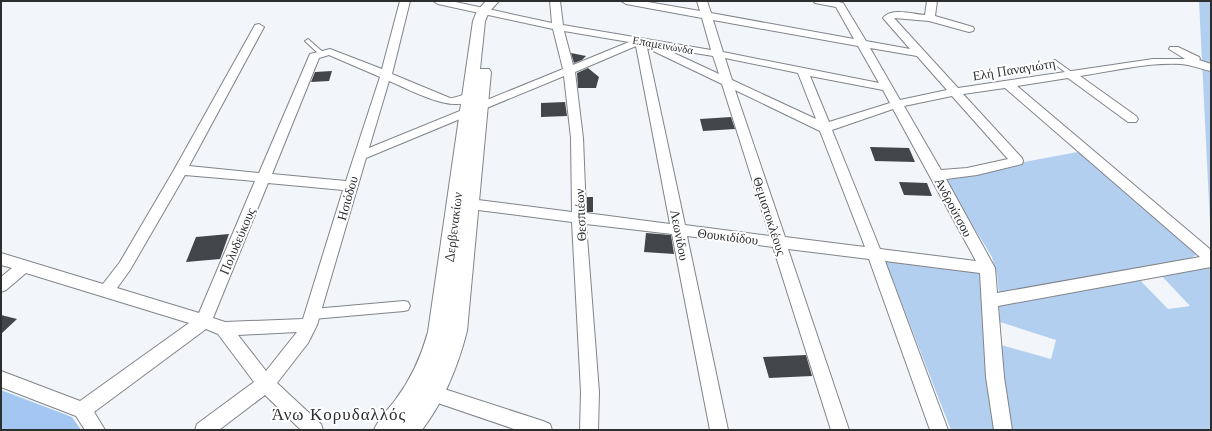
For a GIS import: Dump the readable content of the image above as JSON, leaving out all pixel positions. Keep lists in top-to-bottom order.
{
  "streets": {
    "street": [
      "Επαμεινώνδα",
      "Ελή Παναγιώτη",
      "Ησιόδου",
      "Ανδρούτσου",
      "Θεσπιέων",
      "Θεμιστοκλέους",
      "Δερβενακίων",
      "Λεωνίδου",
      "Θουκιδίδου",
      "Πολυδεύκους"
    ]
  },
  "crossings": [
    ["Επαμεινώνδα", "Ανδρούτσου"],
    ["Επαμεινώνδα", "Θεσπιέων"],
    ["Επαμεινώνδα", "Θεμιστοκλέους"],
    ["Επαμεινώνδα", "Δερβενακίων"],
    ["Επαμεινώνδα", "Λεωνίδου"],
    ["Ελή Παναγιώτη", "Ανδρούτσου"],
    ["Ανδρούτσου", "Θουκιδίδου"],
    ["Θεσπιέων", "Θουκιδίδου"],
    ["Θεμιστοκλέους", "Θουκιδίδου"],
    ["Δερβενακίων", "Θουκιδίδου"],
    ["Λεωνίδου", "Θουκιδίδου"]
  ],
  "districts": ["Άνω Κορυδαλλός"]
}
